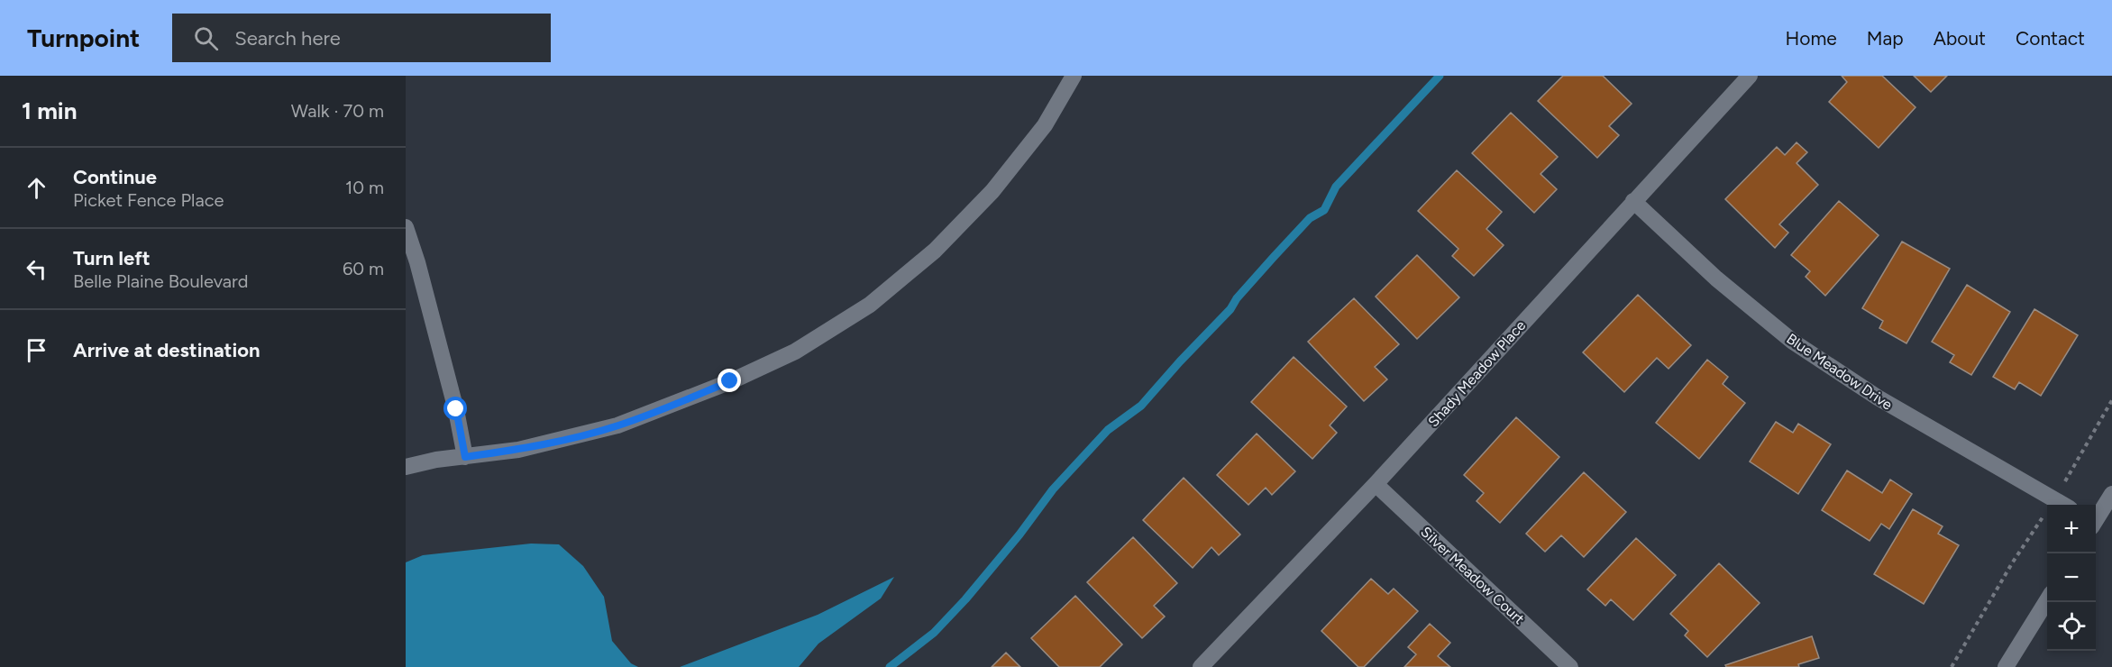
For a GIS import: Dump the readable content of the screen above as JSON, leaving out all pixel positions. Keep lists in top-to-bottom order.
{
  "streets": {
    "street": ["Blue Meadow Drive", "Shady Meadow Place", "Silver Meadow Court"]
  },
  "crossings": [
    ["Blue Meadow Drive", "Shady Meadow Place"],
    ["Shady Meadow Place", "Silver Meadow Court"]
  ],
  "page": {
    "header": "Turnpoint",
    "search": "Search here",
    "nav": [
      "Home",
      "Map",
      "About",
      "Contact"
    ],
    "heading": ["1 min", "Walk · 70 m"],
    "list": [
      ["Continue", "Picket Fence Place", "10 m"],
      ["Turn left", "Belle Plaine Boulevard", "60 m"],
      "Arrive at destination"
    ],
    "map_buttons": ["+", "−"]
  }
}
